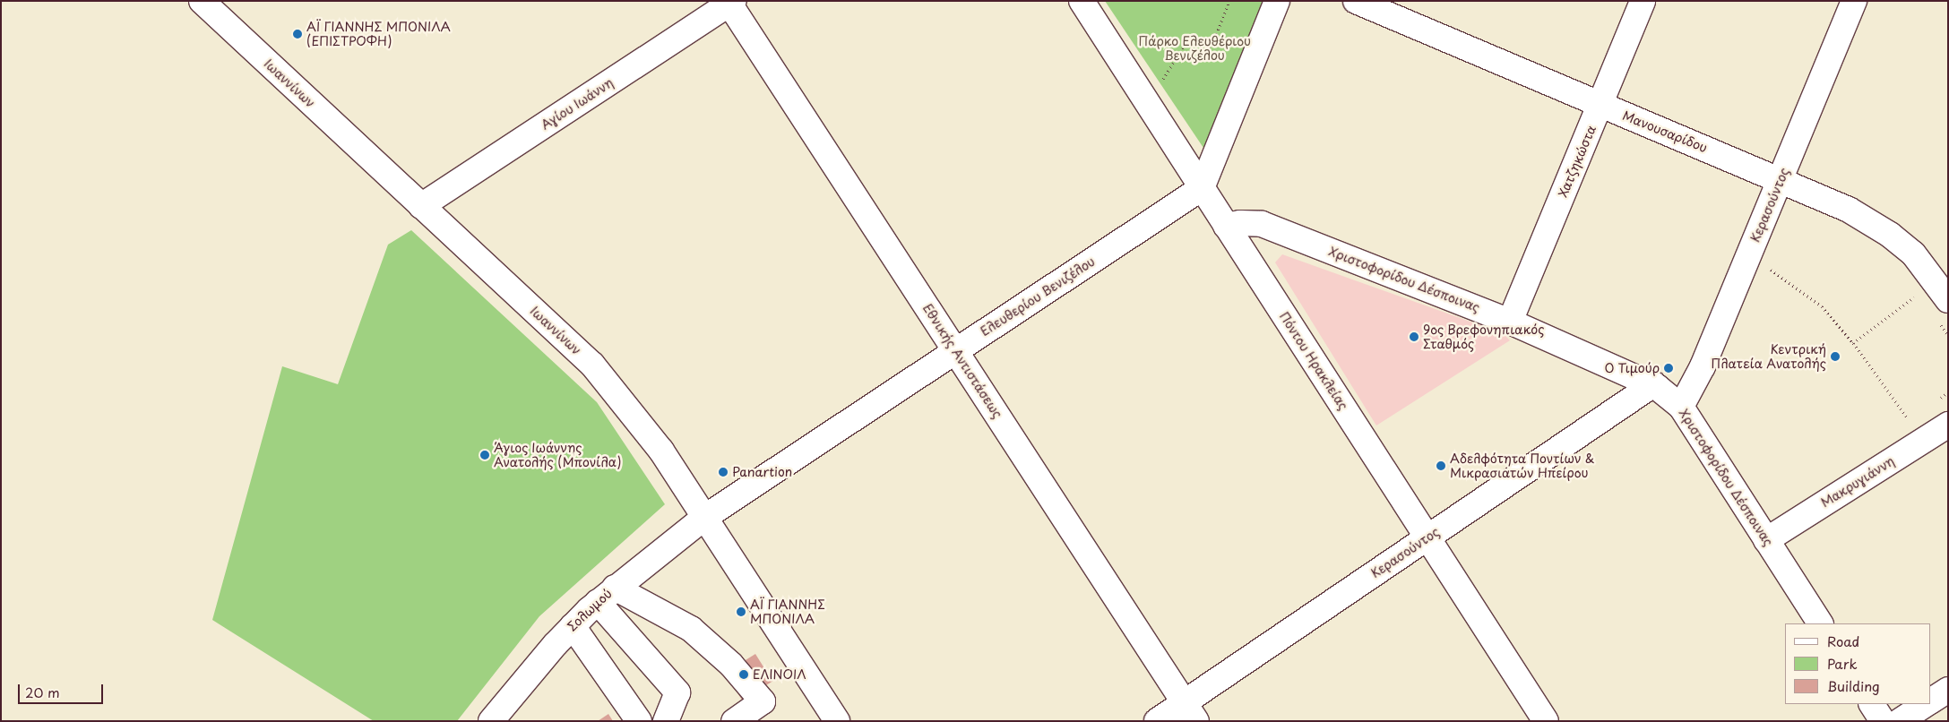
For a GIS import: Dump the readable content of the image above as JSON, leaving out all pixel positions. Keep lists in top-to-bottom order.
{
  "streets": {
    "street": [
      "Ιωαννίνων",
      "Αγίου Ιωάννη",
      "Μανουσαρίδου",
      "Χατζηκώστα",
      "Κερασούντος",
      "Χριστοφορίδου Δέσποινας",
      "Ελευθερίου Βενιζέλου",
      "Εθνικής Αντιστάσεως",
      "Πόντου Ηρακλείας",
      "Μακρυγιάννη",
      "Σολωμού"
    ]
  },
  "crossings": [
    ["Ιωαννίνων", "Αγίου Ιωάννη"],
    ["Ιωαννίνων", "Ελευθερίου Βενιζέλου"],
    ["Ιωαννίνων", "Σολωμού"],
    ["Αγίου Ιωάννη", "Εθνικής Αντιστάσεως"],
    ["Μανουσαρίδου", "Χατζηκώστα"],
    ["Μανουσαρίδου", "Κερασούντος"],
    ["Χατζηκώστα", "Χριστοφορίδου Δέσποινας"],
    ["Κερασούντος", "Χριστοφορίδου Δέσποινας"],
    ["Κερασούντος", "Εθνικής Αντιστάσεως"],
    ["Κερασούντος", "Πόντου Ηρακλείας"],
    ["Χριστοφορίδου Δέσποινας", "Πόντου Ηρακλείας"],
    ["Χριστοφορίδου Δέσποινας", "Μακρυγιάννη"],
    ["Ελευθερίου Βενιζέλου", "Εθνικής Αντιστάσεως"],
    ["Ελευθερίου Βενιζέλου", "Πόντου Ηρακλείας"],
    ["Ελευθερίου Βενιζέλου", "Σολωμού"]
  ],
  "parks": ["Πάρκο Ελευθέριου Βενιζέλου"],
  "places": [
    "ΑΪ ΓΙΑΝΝΗΣ ΜΠΟΝΙΛΑ (ΕΠΙΣΤΡΟΦΗ)",
    "9ος Βρεφονηπιακός Σταθμός",
    "Κεντρική Πλατεία Ανατολής",
    "Ο Τιμούρ",
    "Άγιος Ιωάννης Ανατολής (Μπονίλα)",
    "Αδελφότητα Ποντίων & Μικρασιατών Ηπείρου",
    "Panartion",
    "ΑΪ ΓΙΑΝΝΗΣ ΜΠΟΝΙΛΑ",
    "ΕΛΙΝΟΙΛ"
  ],
  "legend": ["Road", "Park", "Building"],
  "scale_bar": "20 m"
}
